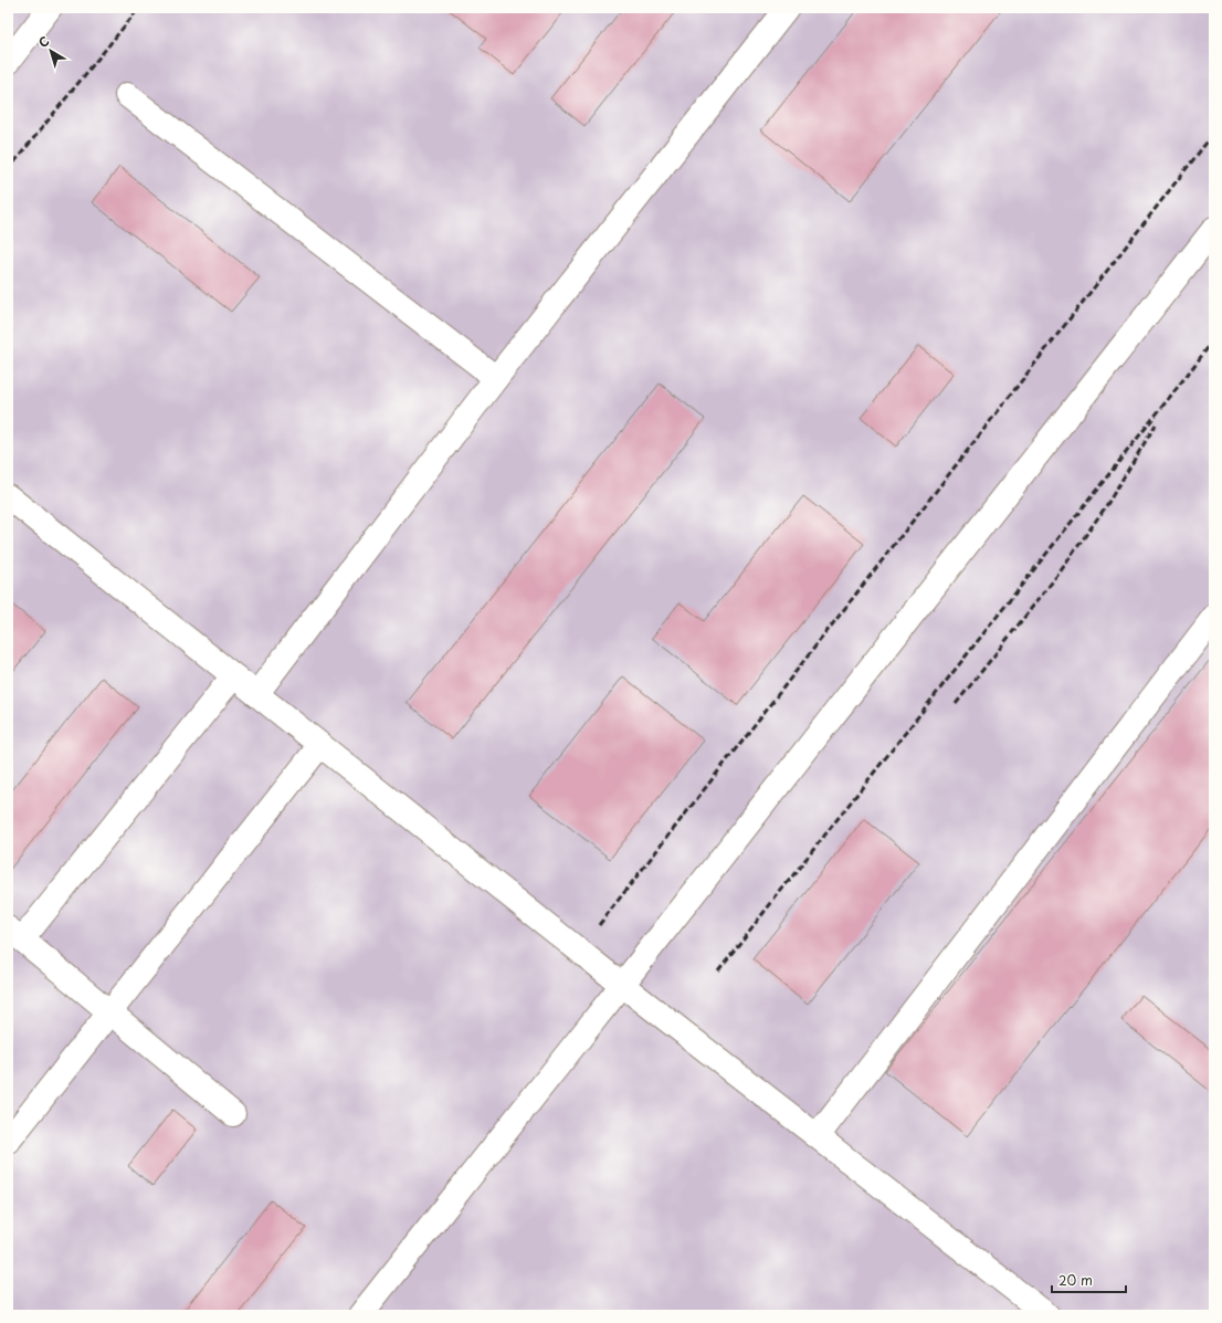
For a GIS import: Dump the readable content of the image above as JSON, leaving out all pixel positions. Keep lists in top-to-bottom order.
{
  "scale_bar": "20 m",
  "north": "top left"
}
